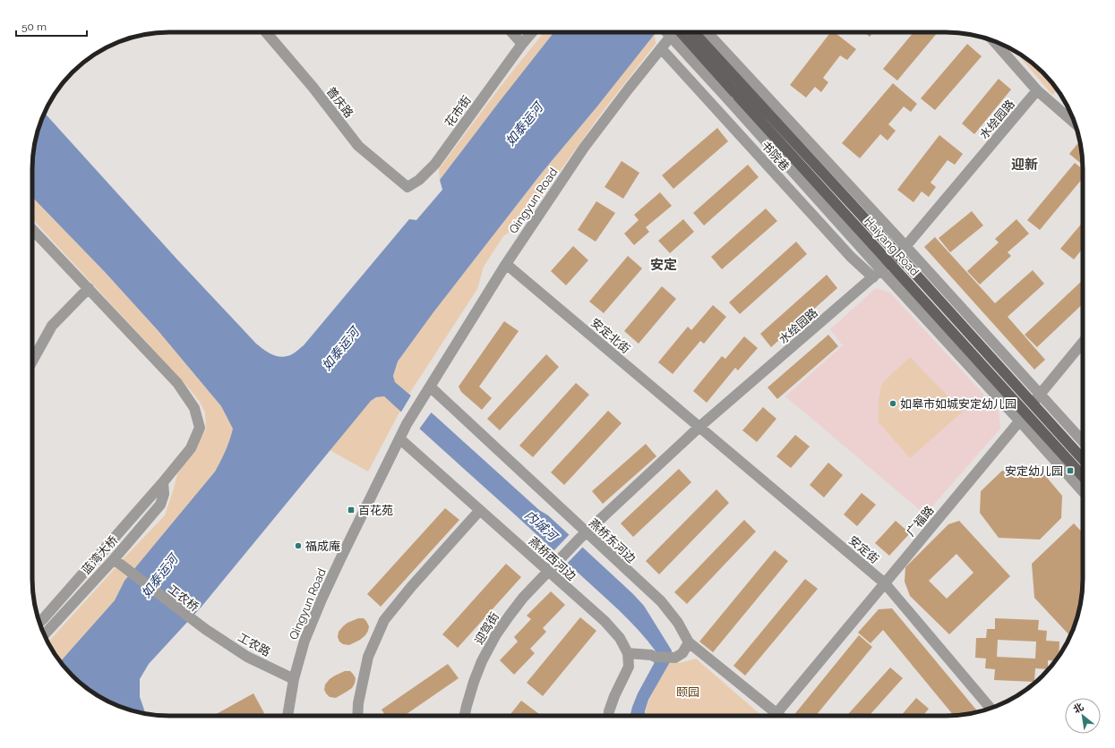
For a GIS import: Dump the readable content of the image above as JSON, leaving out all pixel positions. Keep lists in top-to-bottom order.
{
  "streets": {
    "main road": ["Haiyang Road"],
    "street": [
      "普庆路",
      "花市街",
      "水绘园路",
      "书院巷",
      "Qingyun Road",
      "安定北街",
      "广福路",
      "燕桥东河边",
      "安定街",
      "蓝湾大桥",
      "燕桥西河边",
      "工农桥",
      "迎驾街",
      "工农路"
    ]
  },
  "crossings": [
    ["普庆路", "花市街"],
    ["水绘园路", "书院巷"],
    ["水绘园路", "Haiyang Road"],
    ["水绘园路", "安定北街"],
    ["水绘园路", "燕桥东河边"],
    ["水绘园路", "安定街"],
    ["水绘园路", "迎驾街"],
    ["书院巷", "Qingyun Road"],
    ["Qingyun Road", "安定北街"],
    ["Qingyun Road", "燕桥东河边"],
    ["Qingyun Road", "燕桥西河边"],
    ["Qingyun Road", "工农路"],
    ["Haiyang Road", "广福路"],
    ["安定北街", "安定街"],
    ["广福路", "燕桥东河边"],
    ["广福路", "安定街"],
    ["蓝湾大桥", "工农桥"],
    ["燕桥西河边", "迎驾街"],
    ["工农桥", "工农路"]
  ],
  "districts": ["迎新", "安定"],
  "water": ["如泰运河", "内城河"],
  "parks": ["颐园"],
  "places": {
    "other": ["如皋市如城安定幼儿园", "福成庵"],
    "transit": ["安定幼儿园", "百花苑"]
  },
  "scale_bar": "50 m",
  "north": "top left"
}
